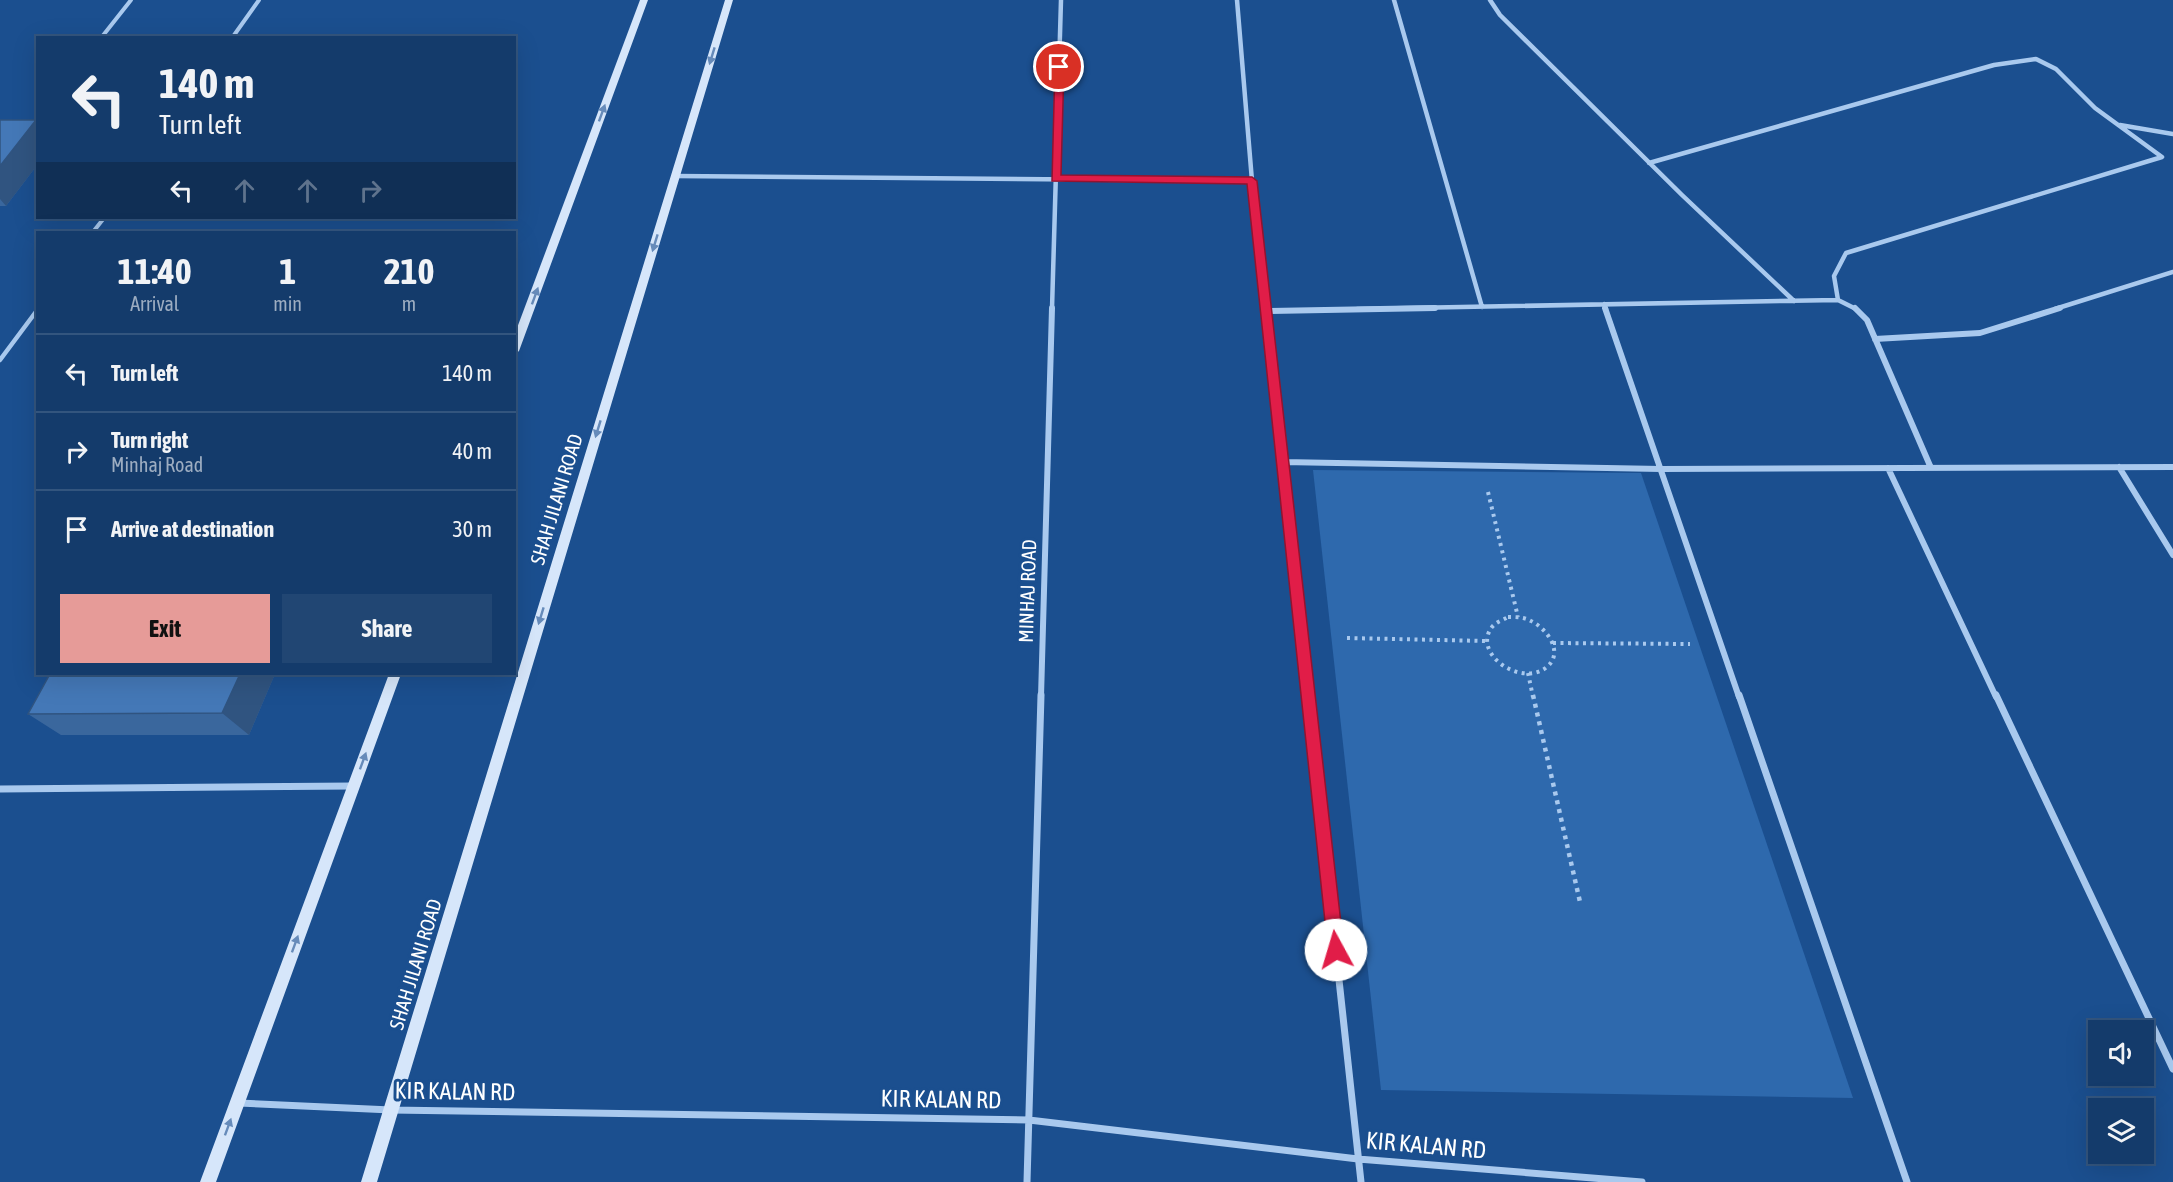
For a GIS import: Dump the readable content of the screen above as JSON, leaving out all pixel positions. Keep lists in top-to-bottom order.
{
  "streets": {
    "street": ["SHAH JILANI ROAD", "MINHAJ ROAD", "KIR KALAN RD"]
  },
  "crossings": [
    ["SHAH JILANI ROAD", "KIR KALAN RD"],
    ["MINHAJ ROAD", "KIR KALAN RD"]
  ],
  "page": {
    "turn": ["140 m", "Turn left"],
    "eta": [
      "11:40",
      "Arrival",
      "1",
      "min",
      "210",
      "m"
    ],
    "list": [
      {
        "name": "Turn left",
        "value": "140 m"
      },
      {
        "name": "Turn right",
        "note": "Minhaj Road",
        "value": "40 m"
      },
      {
        "name": "Arrive at destination",
        "value": "30 m"
      }
    ],
    "buttons": ["Exit", "Share"]
  }
}
